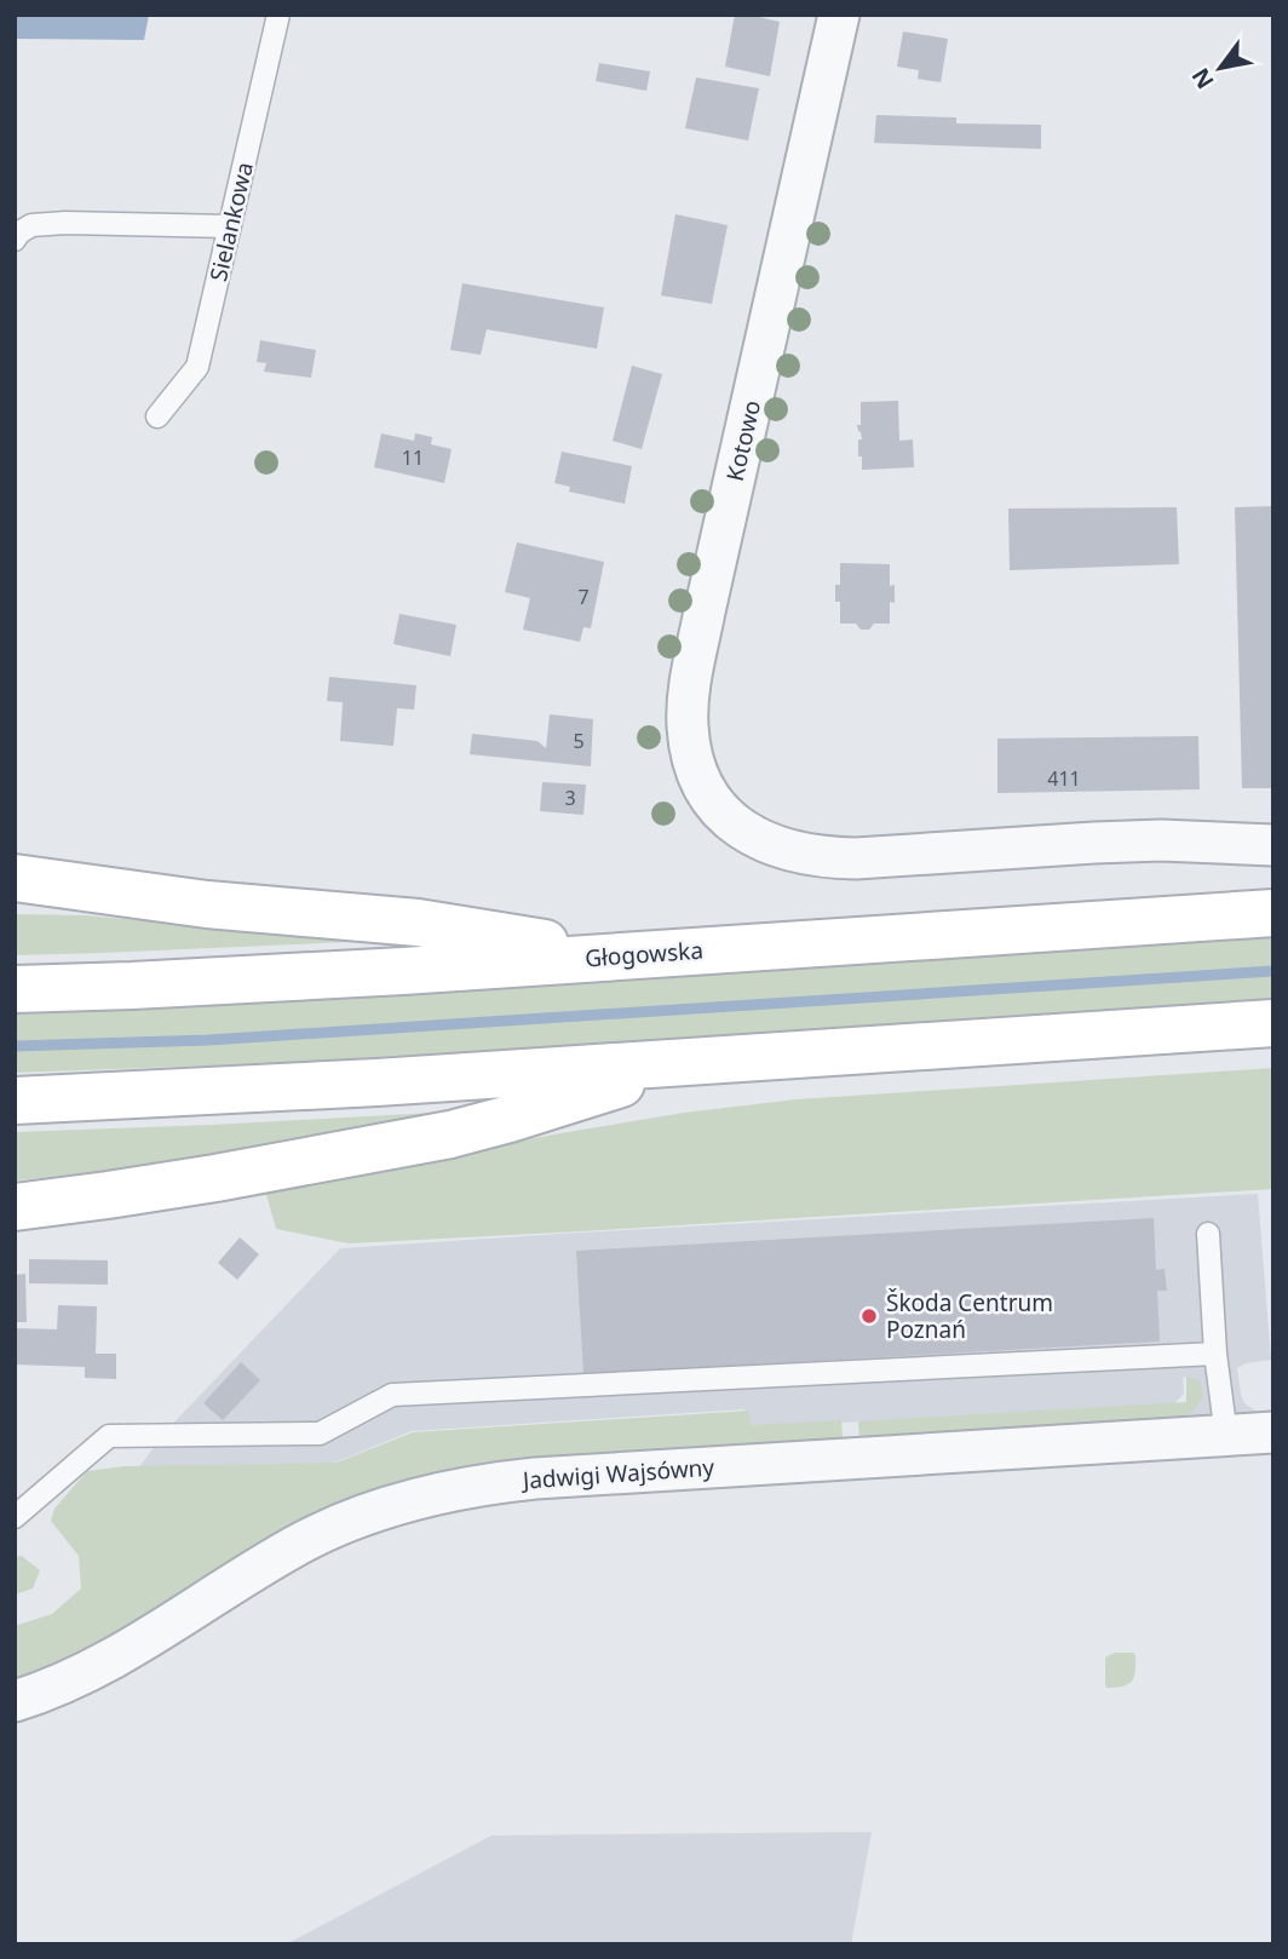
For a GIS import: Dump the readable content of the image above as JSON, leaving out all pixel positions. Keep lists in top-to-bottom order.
{
  "streets": {
    "main road": ["Głogowska"],
    "street": ["Kotowo", "Jadwigi Wajsówny"],
    "lane": ["Sielankowa"]
  },
  "places": ["Škoda Centrum Poznań"],
  "house_numbers": [
    "11",
    "7",
    "5",
    "411",
    "3"
  ],
  "north": "bottom left"
}
